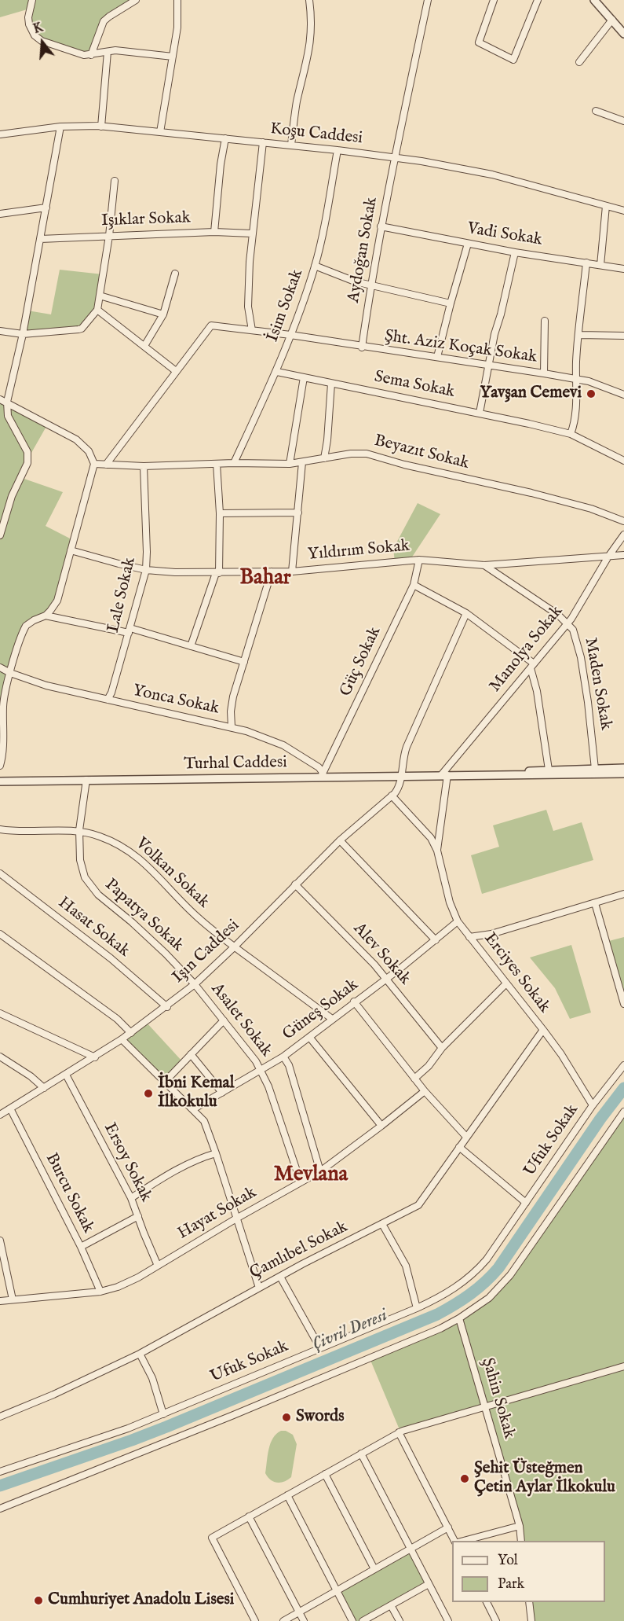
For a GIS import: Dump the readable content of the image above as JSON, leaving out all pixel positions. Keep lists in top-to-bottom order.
{
  "streets": {
    "street": [
      "Koşu Caddesi",
      "Işıklar Sokak",
      "Vadi Sokak",
      "Aydoğan Sokak",
      "İsim Sokak",
      "Şht. Aziz Koçak Sokak",
      "Sema Sokak",
      "Beyazıt Sokak",
      "Yıldırım Sokak",
      "Lale Sokak",
      "Manolya Sokak",
      "Güç Sokak",
      "Maden Sokak",
      "Yonca Sokak",
      "Turhal Caddesi",
      "Volkan Sokak",
      "Papatya Sokak",
      "Hasat Sokak",
      "Işın Caddesi",
      "Alev Sokak",
      "Erciyes Sokak",
      "Güneş Sokak",
      "Asalet Sokak",
      "Ufuk Sokak",
      "Ersoy Sokak",
      "Burcu Sokak",
      "Hayat Sokak",
      "Çamlıbel Sokak",
      "Şahin Sokak"
    ]
  },
  "crossings": [
    ["Koşu Caddesi", "Aydoğan Sokak"],
    ["Koşu Caddesi", "İsim Sokak"],
    ["Vadi Sokak", "Aydoğan Sokak"],
    ["Aydoğan Sokak", "Şht. Aziz Koçak Sokak"],
    ["İsim Sokak", "Şht. Aziz Koçak Sokak"],
    ["İsim Sokak", "Sema Sokak"],
    ["İsim Sokak", "Beyazıt Sokak"],
    ["Beyazıt Sokak", "Lale Sokak"],
    ["Yıldırım Sokak", "Lale Sokak"],
    ["Yıldırım Sokak", "Manolya Sokak"],
    ["Yıldırım Sokak", "Güç Sokak"],
    ["Yıldırım Sokak", "Maden Sokak"],
    ["Lale Sokak", "Yonca Sokak"],
    ["Manolya Sokak", "Maden Sokak"],
    ["Manolya Sokak", "Turhal Caddesi"],
    ["Manolya Sokak", "Erciyes Sokak"],
    ["Güç Sokak", "Yonca Sokak"],
    ["Güç Sokak", "Turhal Caddesi"],
    ["Maden Sokak", "Turhal Caddesi"],
    ["Yonca Sokak", "Turhal Caddesi"],
    ["Turhal Caddesi", "Papatya Sokak"],
    ["Turhal Caddesi", "Işın Caddesi"],
    ["Turhal Caddesi", "Erciyes Sokak"],
    ["Volkan Sokak", "Papatya Sokak"],
    ["Volkan Sokak", "Işın Caddesi"],
    ["Volkan Sokak", "Güneş Sokak"],
    ["Papatya Sokak", "Işın Caddesi"],
    ["Papatya Sokak", "Asalet Sokak"],
    ["Hasat Sokak", "Işın Caddesi"],
    ["Işın Caddesi", "Alev Sokak"],
    ["Işın Caddesi", "Erciyes Sokak"],
    ["Işın Caddesi", "Asalet Sokak"],
    ["Işın Caddesi", "Ersoy Sokak"],
    ["Işın Caddesi", "Burcu Sokak"],
    ["Alev Sokak", "Güneş Sokak"],
    ["Erciyes Sokak", "Güneş Sokak"],
    ["Erciyes Sokak", "Ufuk Sokak"],
    ["Erciyes Sokak", "Çamlıbel Sokak"],
    ["Güneş Sokak", "Asalet Sokak"],
    ["Asalet Sokak", "Hayat Sokak"],
    ["Ersoy Sokak", "Hayat Sokak"],
    ["Burcu Sokak", "Hayat Sokak"]
  ],
  "districts": ["Bahar", "Mevlana"],
  "water": ["Çivril Deresi"],
  "places": [
    "Yavşan Cemevi",
    "İbni Kemal İlkokulu",
    "Swords",
    "Şehit Üsteğmen Çetin Aylar İlkokulu",
    "Cumhuriyet Anadolu Lisesi"
  ],
  "legend": ["Yol", "Park"],
  "north": "top"
}
